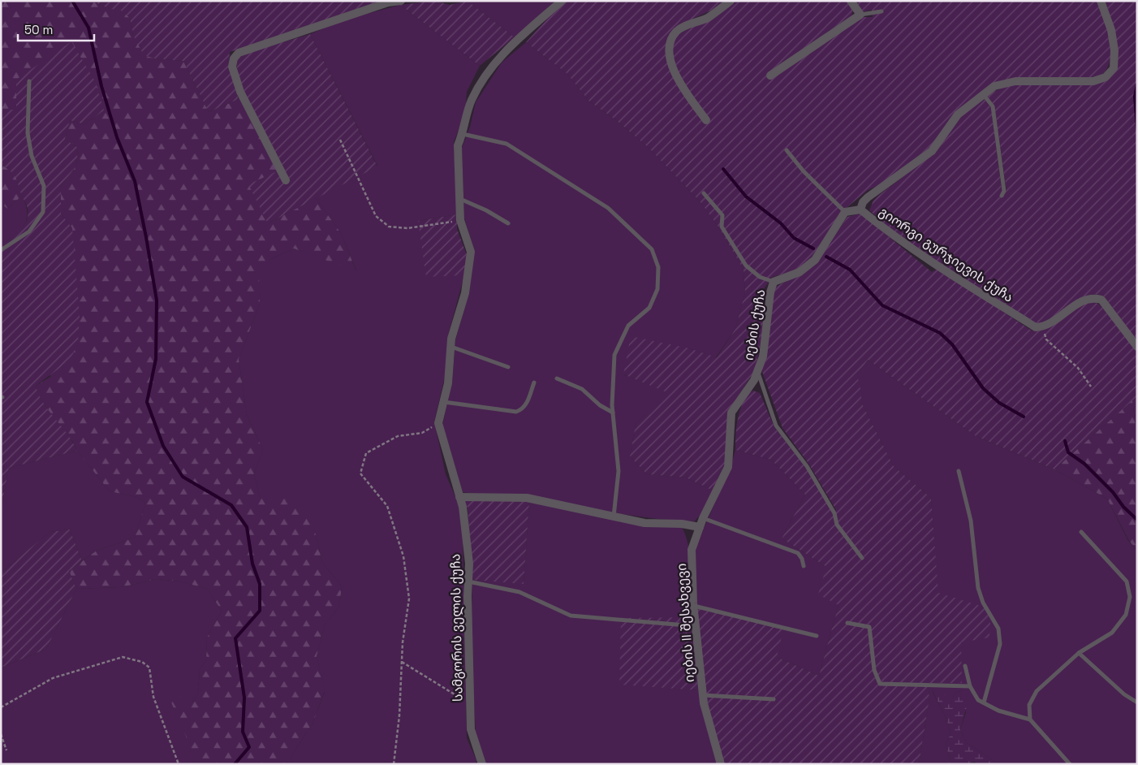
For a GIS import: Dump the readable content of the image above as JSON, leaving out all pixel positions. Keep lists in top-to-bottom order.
{
  "streets": {
    "street": [
      "გიორგი გურჯიევის ქუჩა",
      "იების ქუჩა",
      "იების II შესახვევი",
      "სამგორის ველის ქუჩა"
    ]
  },
  "crossings": [
    ["იების ქუჩა", "იების II შესახვევი"]
  ],
  "scale_bar": "50 m"
}
